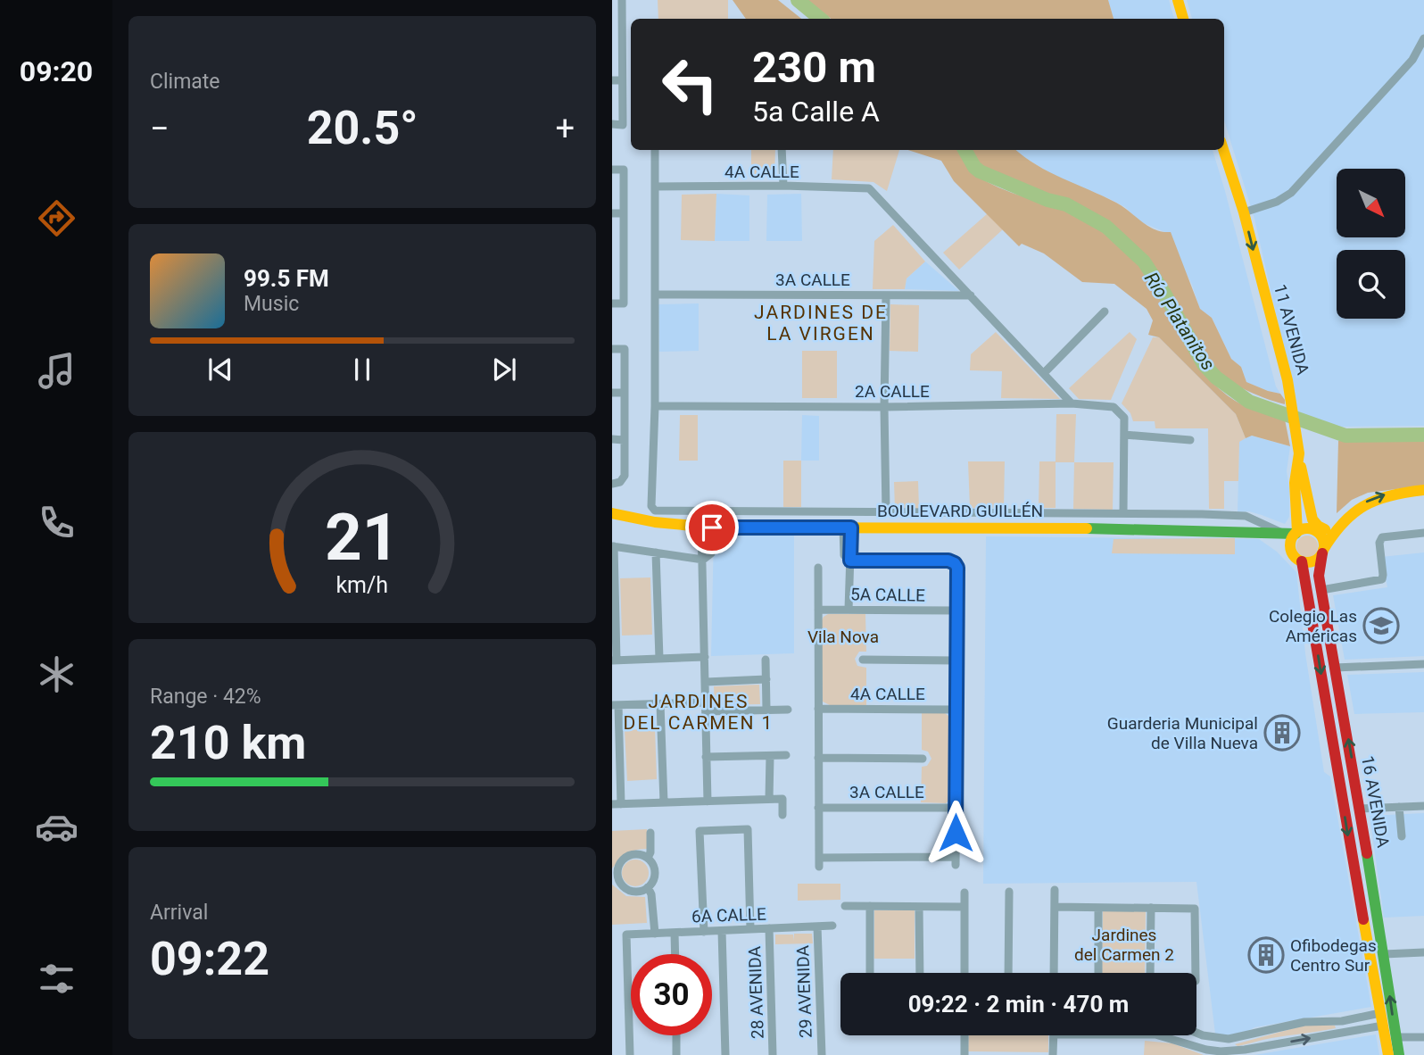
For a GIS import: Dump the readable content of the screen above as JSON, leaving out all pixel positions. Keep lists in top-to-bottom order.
{
  "streets": {
    "main road": ["11 AVENIDA", "BOULEVARD GUILLÉN", "16 AVENIDA"],
    "street": [
      "4A CALLE",
      "3A CALLE",
      "2A CALLE",
      "5A CALLE",
      "6A CALLE",
      "29 AVENIDA",
      "28 AVENIDA"
    ]
  },
  "crossings": [
    ["4A CALLE", "3A CALLE"],
    ["11 AVENIDA", "BOULEVARD GUILLÉN"],
    ["11 AVENIDA", "16 AVENIDA"],
    ["BOULEVARD GUILLÉN", "16 AVENIDA"],
    ["6A CALLE", "29 AVENIDA"],
    ["6A CALLE", "28 AVENIDA"]
  ],
  "one_way": ["11 AVENIDA"],
  "districts": ["JARDINES DE LA VIRGEN", "JARDINES DEL CARMEN 1"],
  "water": ["Río Platanitos"],
  "parks": ["Vila Nova", "Jardines del Carmen 2"],
  "places": {
    "school or university": ["Colegio Las Américas"],
    "building": ["Guarderia Municipal de Villa Nueva", "Ofibodegas Centro Sur"]
  },
  "north": "bottom right",
  "page": {
    "tabs": "09:20",
    "tile": [
      "Climate",
      ["Range · 42%", "210 km"],
      ["Arrival", "09:22"]
    ],
    "turn": ["230 m", "5a Calle A"],
    "heat": ["−", "20.5°", "+"],
    "song": ["99.5 FM", "Music"],
    "limit": "30",
    "trip": "09:22 · 2 min · 470 m",
    "gauge": ["21", "km/h"]
  }
}
